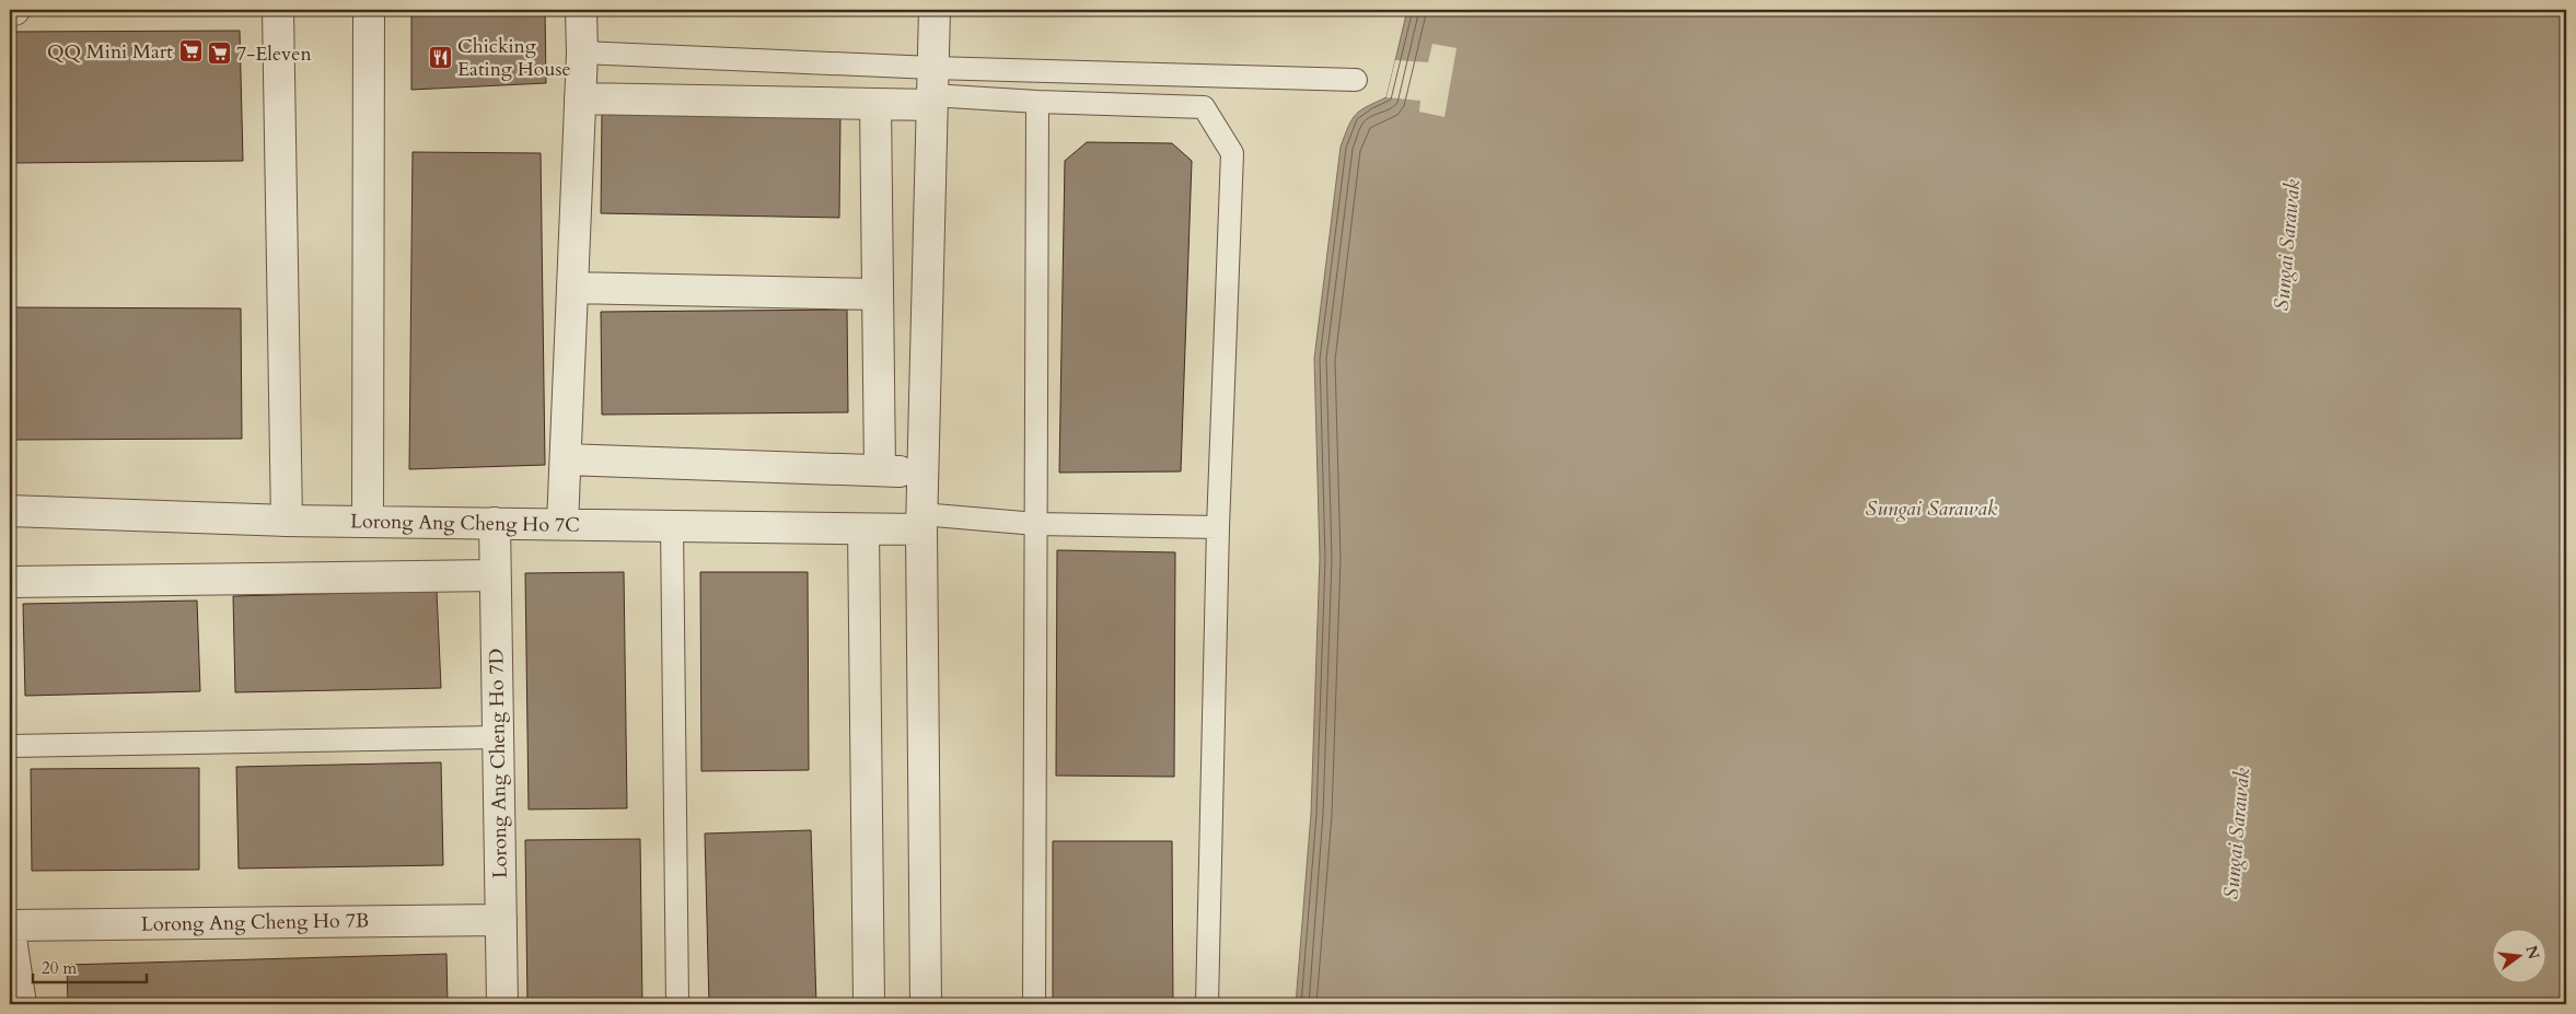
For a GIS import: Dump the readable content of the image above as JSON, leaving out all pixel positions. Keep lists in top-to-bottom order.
{
  "streets": {
    "street": ["Lorong Ang Cheng Ho 7C", "Lorong Ang Cheng Ho 7D", "Lorong Ang Cheng Ho 7B"]
  },
  "crossings": [
    ["Lorong Ang Cheng Ho 7C", "Lorong Ang Cheng Ho 7D"],
    ["Lorong Ang Cheng Ho 7D", "Lorong Ang Cheng Ho 7B"]
  ],
  "water": ["Sungai Sarawak"],
  "places": {
    "supermarket": ["QQ Mini Mart", "7-Eleven"],
    "restaurant": ["Chicking Eating House"]
  },
  "scale_bar": "20 m",
  "north": "right"
}
